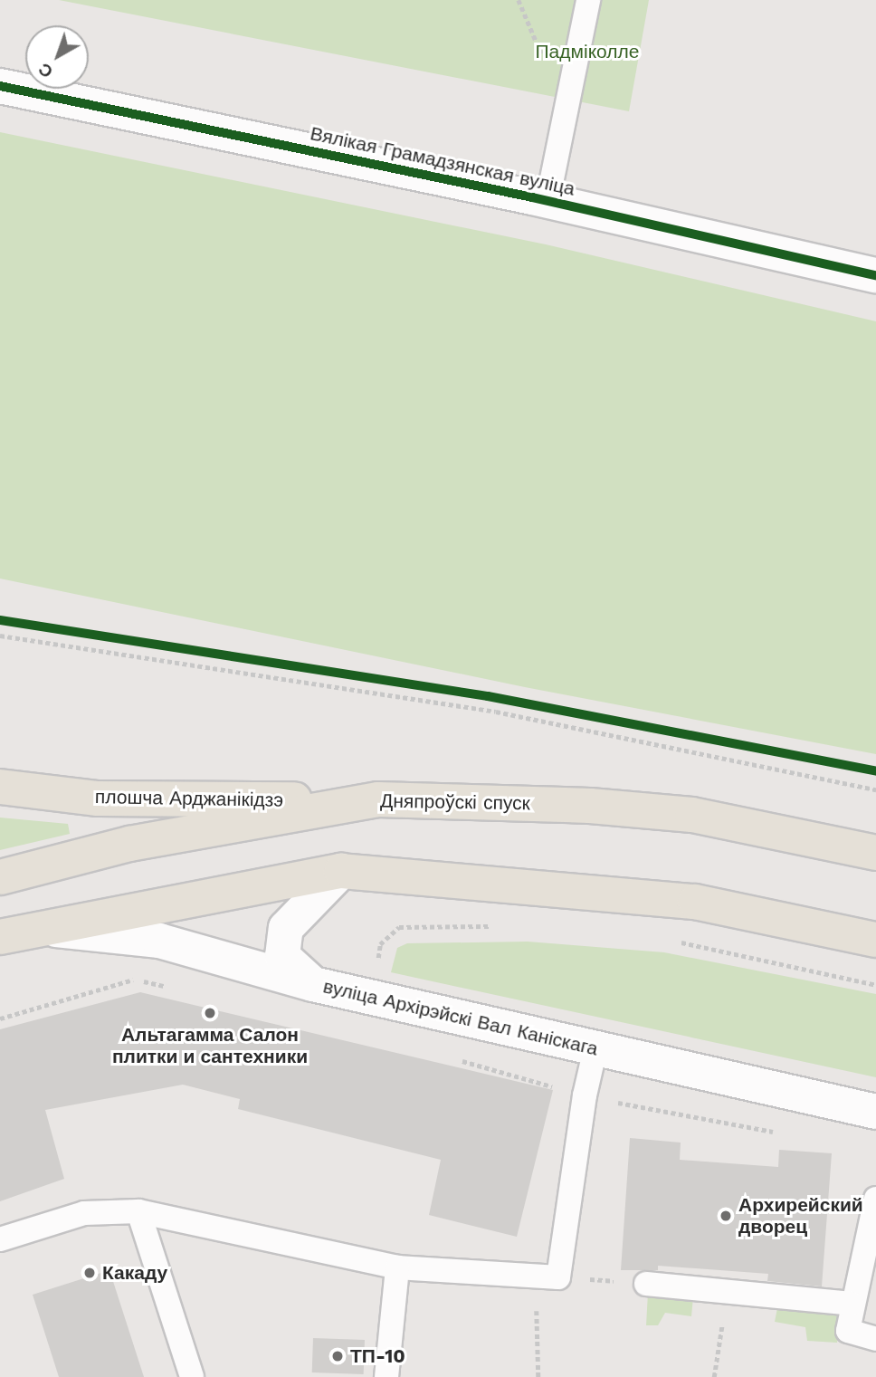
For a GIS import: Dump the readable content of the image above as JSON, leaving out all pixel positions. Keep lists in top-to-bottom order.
{
  "streets": {
    "main road": ["плошча Арджанікідзэ", "Дняпроўскі спуск"],
    "street": ["Вялікая Грамадзянская вуліца", "вуліца Архірэйскі Вал Каніскага"]
  },
  "crossings": [
    ["плошча Арджанікідзэ", "Дняпроўскі спуск"]
  ],
  "parks": ["Падміколле"],
  "places": [
    "Альтагамма Салон плитки и сантехники",
    "Архирейский дворец",
    "Какаду",
    "ТП-10"
  ],
  "north": "bottom left"
}
